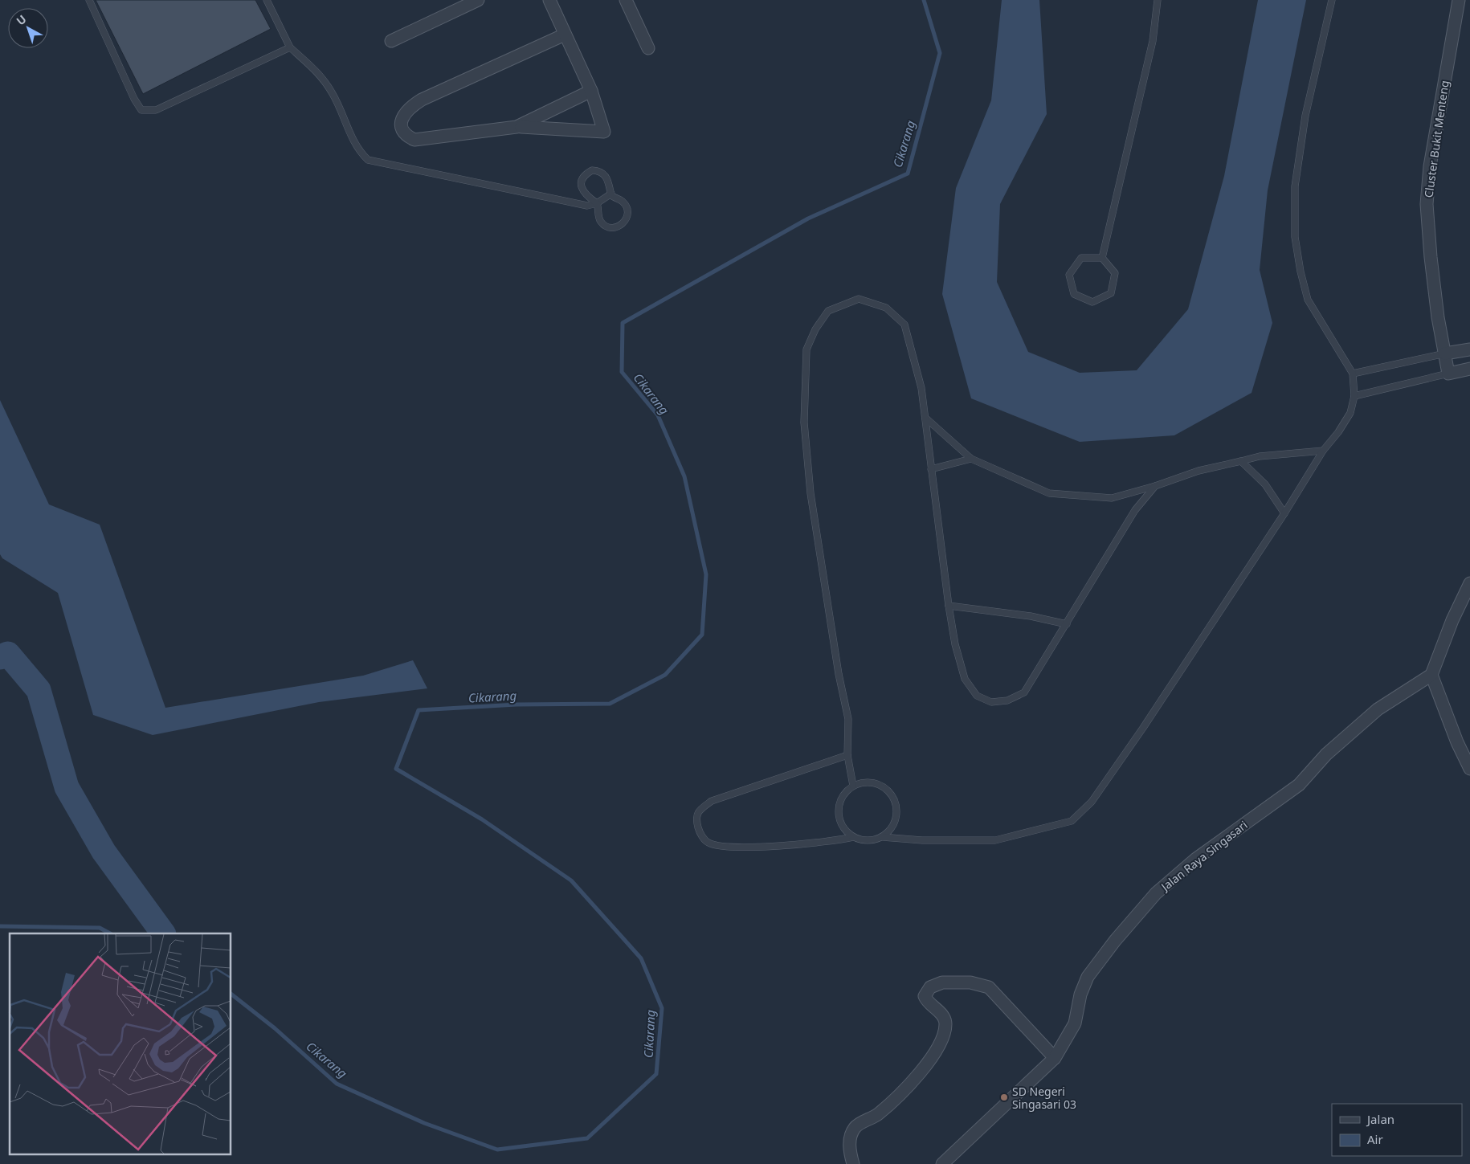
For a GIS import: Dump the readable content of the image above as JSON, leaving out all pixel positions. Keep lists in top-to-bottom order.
{
  "streets": {
    "street": ["Cluster Bukit Menteng", "Jalan Raya Singasari"]
  },
  "water": ["Cikarang"],
  "places": ["SD Negeri Singasari 03"],
  "legend": ["Jalan", "Air"],
  "north": "top left"
}
